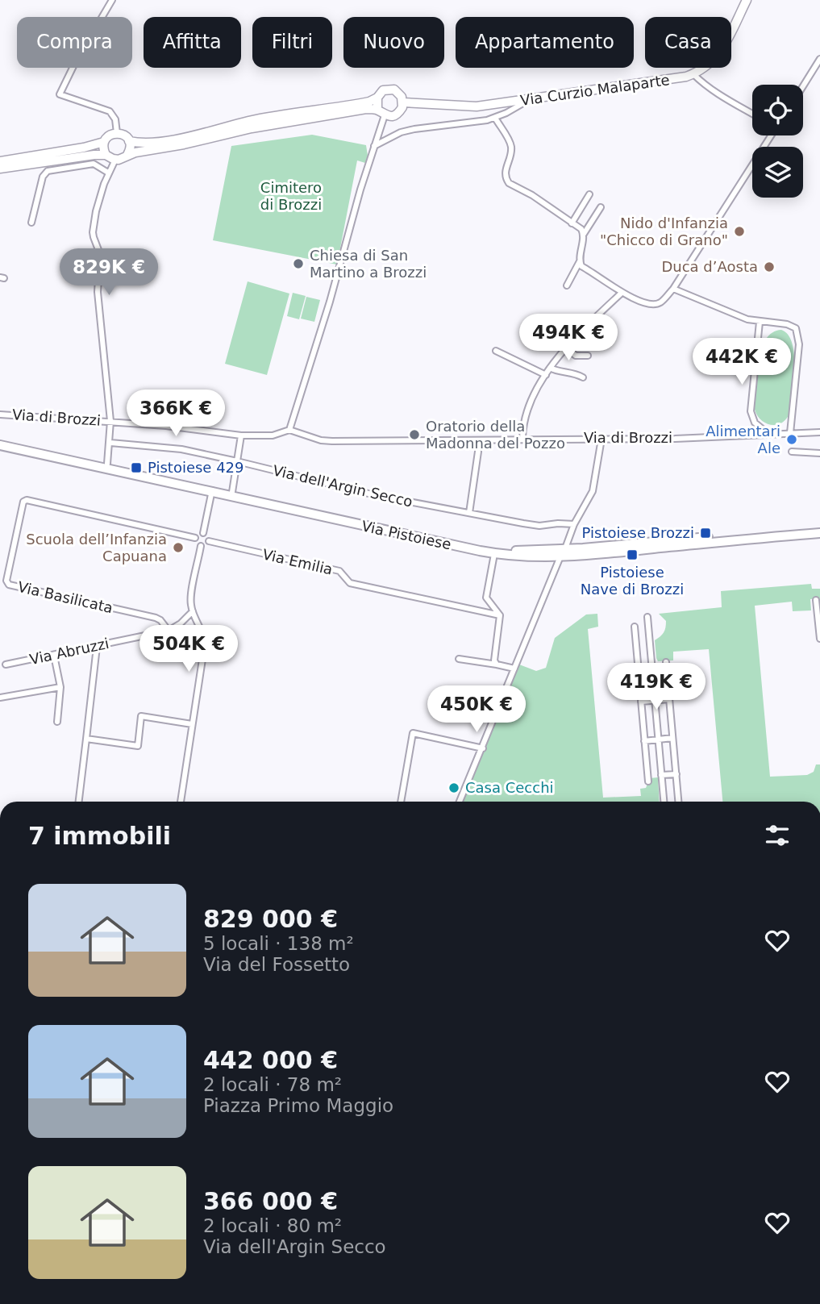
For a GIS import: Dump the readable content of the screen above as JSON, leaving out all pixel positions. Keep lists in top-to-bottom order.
{
  "streets": {
    "main road": ["Via Pistoiese"],
    "street": [
      "Via Curzio Malaparte",
      "Via di Brozzi",
      "Via dell'Argin Secco",
      "Via Emilia",
      "Via Basilicata",
      "Via Abruzzi"
    ]
  },
  "crossings": [
    ["Via Emilia", "Via Basilicata"],
    ["Via Basilicata", "Via Abruzzi"]
  ],
  "parks": ["Cimitero di Brozzi"],
  "places": {
    "other": [
      "Nido d'Infanzia \"Chicco di Grano\"",
      "Chiesa di San Martino a Brozzi",
      "Duca d’Aosta",
      "Oratorio della Madonna del Pozzo",
      "Alimentari Ale",
      "Scuola dell’Infanzia Capuana",
      "Casa Cecchi"
    ],
    "transit": ["Pistoiese 429", "Pistoiese Brozzi", "Pistoiese Nave di Brozzi"]
  },
  "page": {
    "chip": [
      "Compra",
      "Affitta",
      "Filtri",
      "Nuovo",
      "Appartamento",
      "Casa"
    ],
    "price": [
      "829K €",
      "494K €",
      "442K €",
      "366K €",
      "504K €",
      "419K €",
      "450K €"
    ],
    "heading": "7 immobili",
    "list": [
      {
        "name": "829 000 €",
        "note": "5 locali · 138 m² · Via del Fossetto"
      },
      {
        "name": "442 000 €",
        "note": "2 locali · 78 m² · Piazza Primo Maggio"
      },
      {
        "name": "366 000 €",
        "note": "2 locali · 80 m² · Via dell'Argin Secco"
      }
    ]
  }
}
